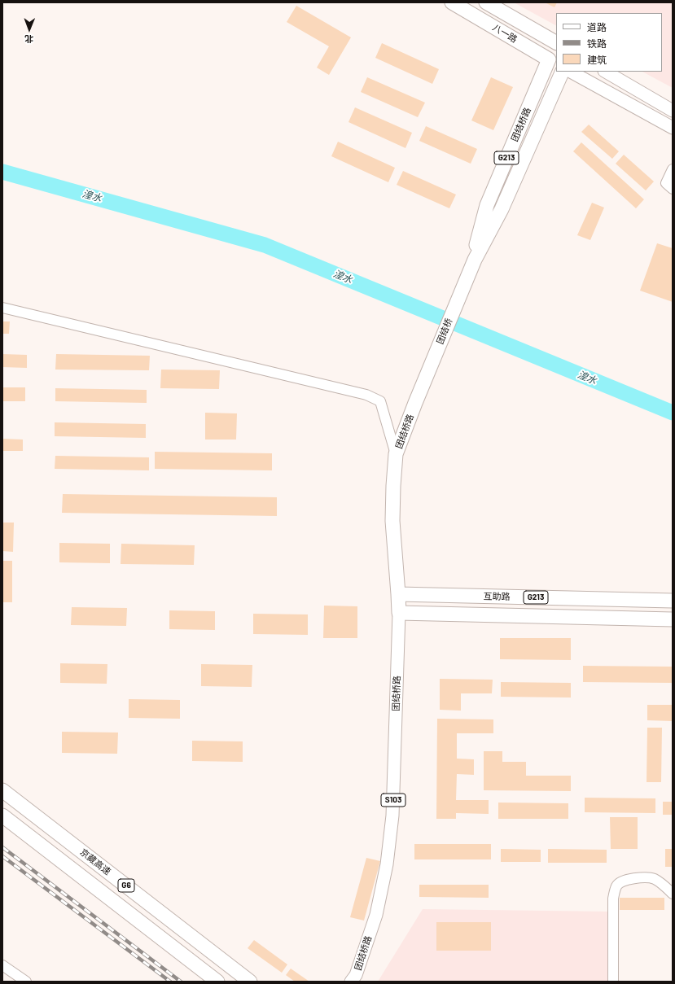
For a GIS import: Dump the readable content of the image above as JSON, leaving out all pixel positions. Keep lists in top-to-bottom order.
{
  "streets": {
    "highway": [
      "八一路",
      "团结桥路",
      "G213",
      "团结桥",
      "互助路",
      "京藏高速",
      "G6"
    ],
    "main road": ["S103"]
  },
  "crossings": [
    ["八一路", "团结桥路"],
    ["团结桥路", "团结桥"],
    ["团结桥路", "互助路"]
  ],
  "water": ["湟水"],
  "legend": ["道路", "铁路", "建筑"],
  "north": "bottom"
}
